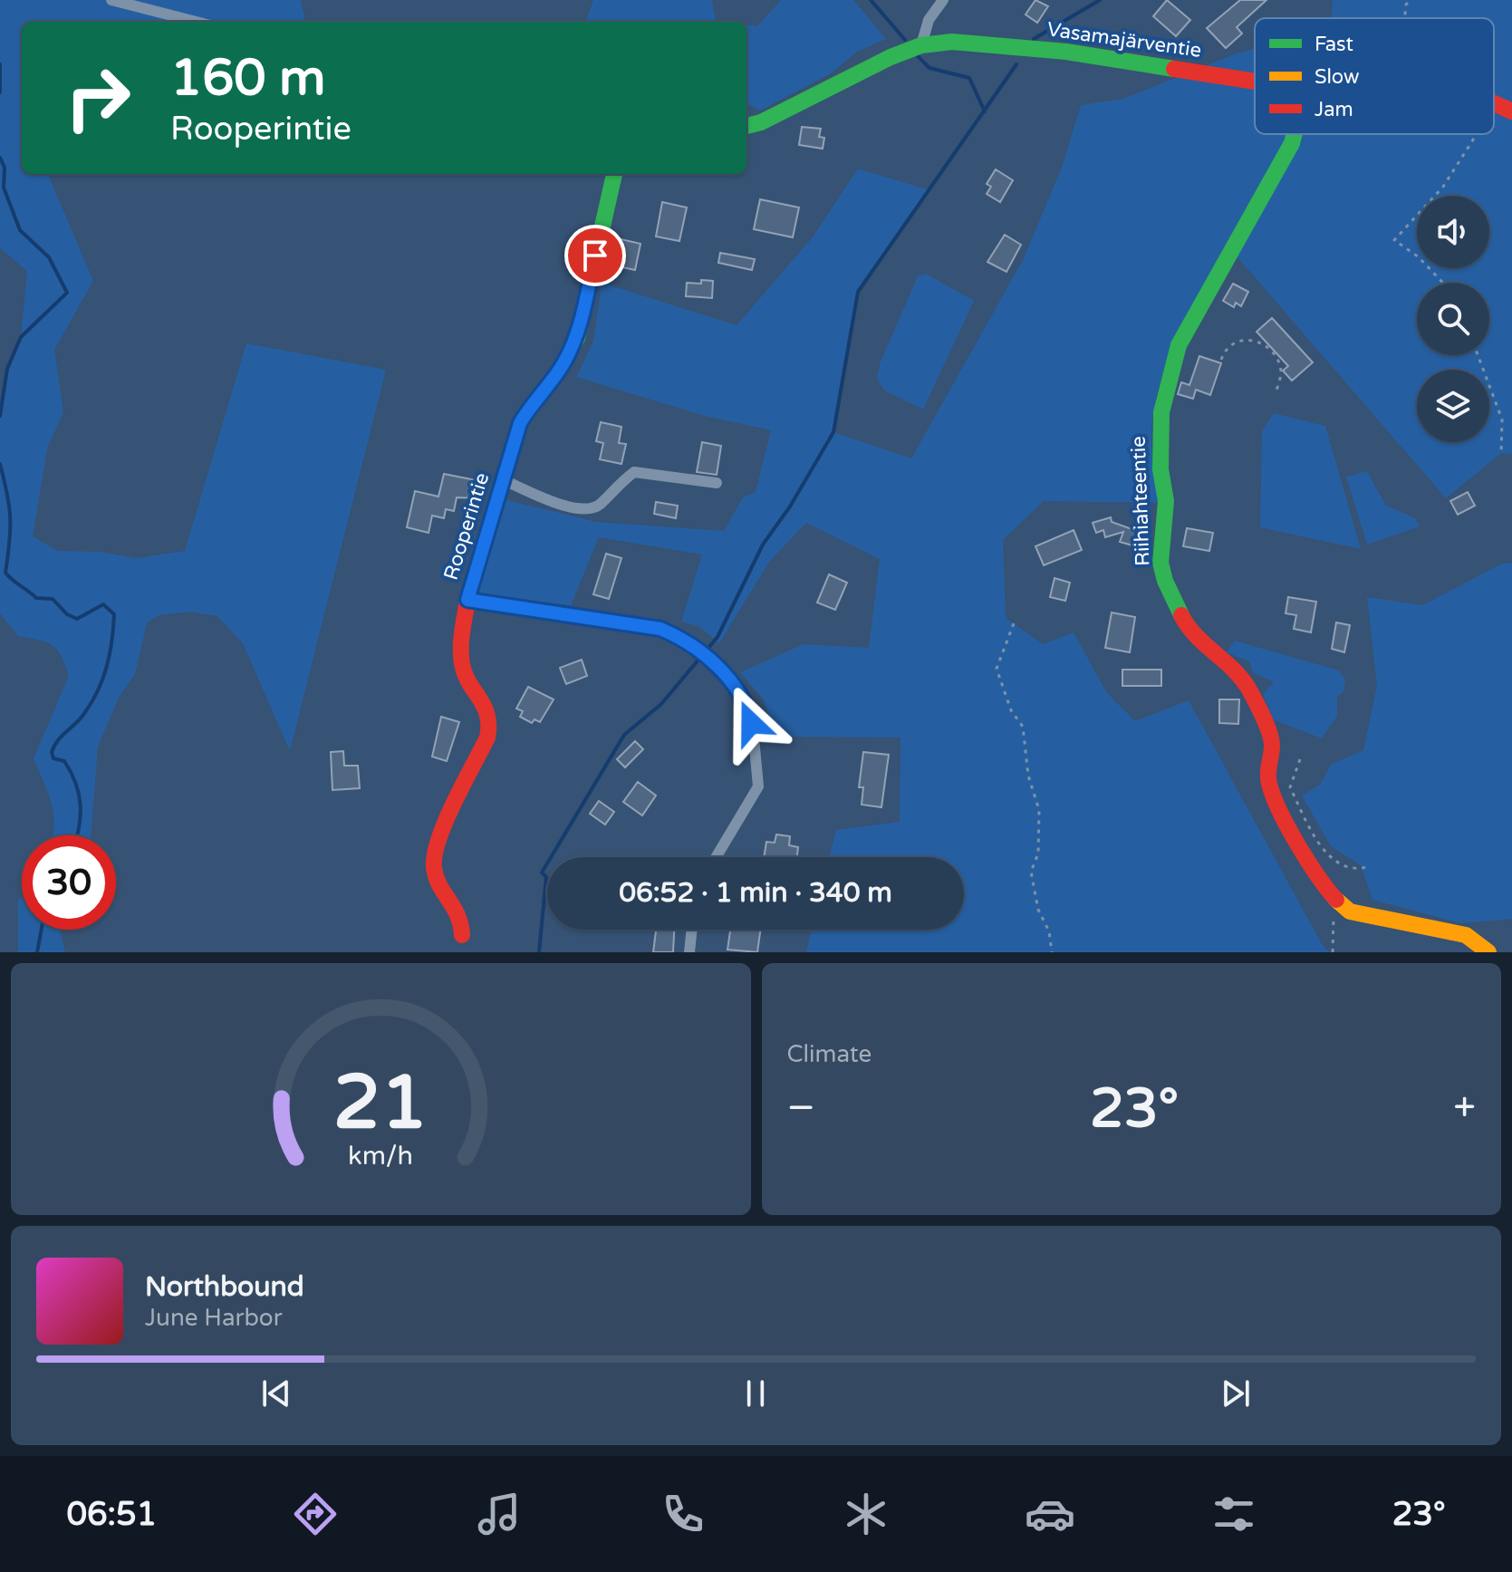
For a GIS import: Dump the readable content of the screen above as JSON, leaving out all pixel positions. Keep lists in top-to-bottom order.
{
  "streets": {
    "street": ["Vasamajärventie", "Riihiahteentie", "Rooperintie"]
  },
  "legend": ["Fast", "Slow", "Jam"],
  "page": {
    "turn": ["160 m", "Rooperintie"],
    "limit": "30",
    "trip": "06:52 · 1 min · 340 m",
    "tile": "Climate",
    "heat": ["−", "23°", "+"],
    "song": ["Northbound", "June Harbor"],
    "tabs": ["06:51", "23°"],
    "gauge": ["21", "km/h"]
  }
}
